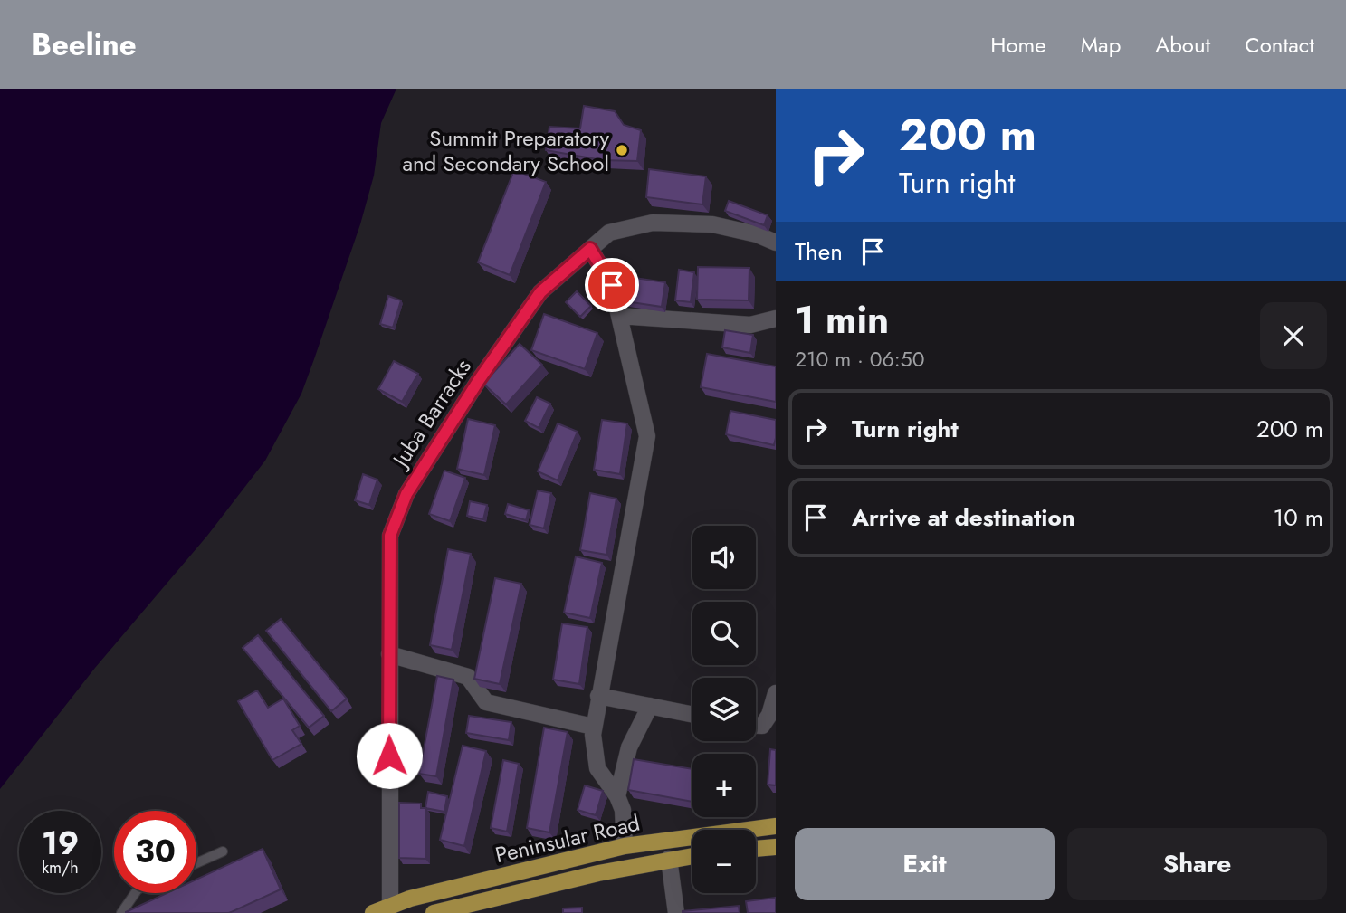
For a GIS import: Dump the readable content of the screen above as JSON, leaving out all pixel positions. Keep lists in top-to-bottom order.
{
  "streets": {
    "main road": ["Peninsular Road"],
    "street": ["Juba Barracks"]
  },
  "crossings": [
    ["Juba Barracks", "Peninsular Road"]
  ],
  "places": ["Summit Preparatory and Secondary School"],
  "page": {
    "header": "Beeline",
    "nav": [
      "Home",
      "Map",
      "About",
      "Contact"
    ],
    "turn": ["200 m", "Turn right"],
    "then": "Then",
    "heading": ["1 min", "210 m · 06:50"],
    "list": [
      {
        "name": "Turn right",
        "value": "200 m"
      },
      {
        "name": "Arrive at destination",
        "value": "10 m"
      }
    ],
    "map_buttons": ["+", "−"],
    "speed": "19 km/h",
    "limit": "30",
    "buttons": ["Exit", "Share"]
  }
}
